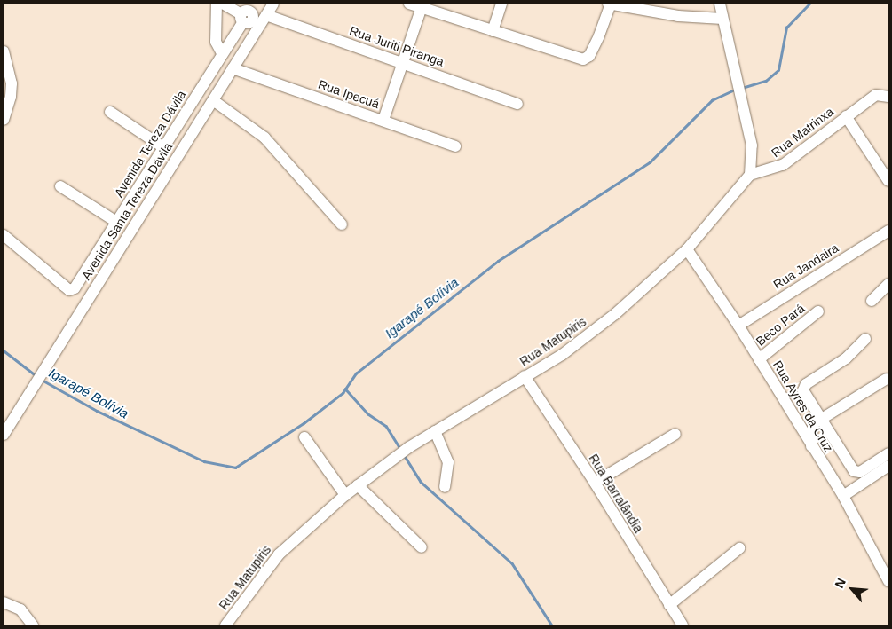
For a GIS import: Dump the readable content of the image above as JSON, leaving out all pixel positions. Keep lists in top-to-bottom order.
{
  "streets": {
    "street": [
      "Rua Juriti Piranga",
      "Rua Ipecuá",
      "Rua Matrinxa",
      "Avenida Tereza Dávila",
      "Avenida Santa Tereza Dávila",
      "Rua Jandaira",
      "Beco Pará",
      "Rua Matupiris",
      "Rua Ayres da Cruz",
      "Rua Barralândia"
    ]
  },
  "crossings": [
    ["Rua Juriti Piranga", "Avenida Santa Tereza Dávila"],
    ["Rua Ipecuá", "Avenida Santa Tereza Dávila"],
    ["Rua Matrinxa", "Rua Matupiris"],
    ["Rua Jandaira", "Rua Ayres da Cruz"],
    ["Beco Pará", "Rua Ayres da Cruz"],
    ["Rua Matupiris", "Rua Ayres da Cruz"],
    ["Rua Matupiris", "Rua Barralândia"]
  ],
  "water": ["Igarapé Bolívia"],
  "north": "top left"
}
